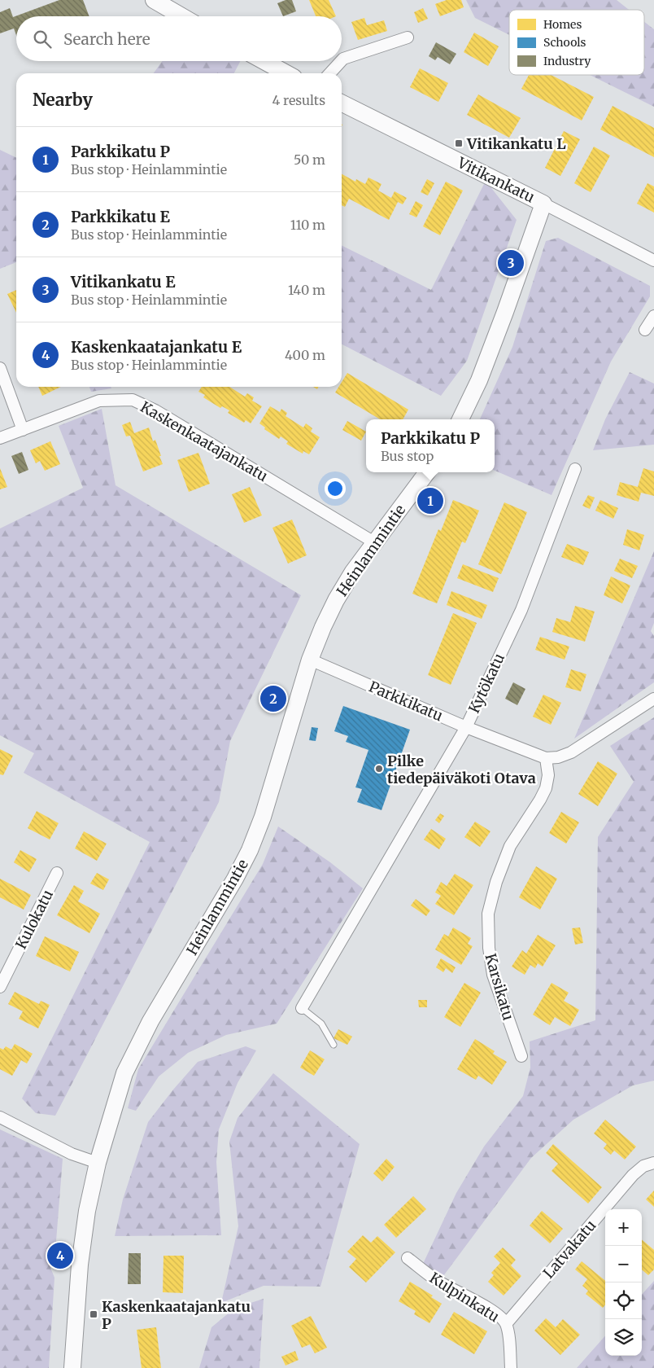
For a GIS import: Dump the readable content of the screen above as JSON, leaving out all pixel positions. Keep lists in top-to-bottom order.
{
  "streets": {
    "street": [
      "Vitikankatu",
      "Kaskenkaatajankatu",
      "Heinlammintie",
      "Kytökatu",
      "Parkkikatu",
      "Kulokatu",
      "Karsikatu",
      "Latvakatu",
      "Kulpinkatu"
    ]
  },
  "crossings": [
    ["Kaskenkaatajankatu", "Heinlammintie"],
    ["Heinlammintie", "Parkkikatu"],
    ["Kytökatu", "Parkkikatu"],
    ["Parkkikatu", "Karsikatu"],
    ["Latvakatu", "Kulpinkatu"]
  ],
  "places": {
    "transit": ["Vitikankatu L", "Kaskenkaatajankatu P"],
    "other": ["Pilke tiedepäiväkoti Otava"]
  },
  "legend": ["Homes", "Schools", "Industry"],
  "page": {
    "search": "Search here",
    "heading": ["Nearby", "4 results"],
    "list": [
      {
        "mark": "1",
        "name": "Parkkikatu P",
        "note": "Bus stop · Heinlammintie",
        "value": "50 m"
      },
      {
        "mark": "2",
        "name": "Parkkikatu E",
        "note": "Bus stop · Heinlammintie",
        "value": "110 m"
      },
      {
        "mark": "3",
        "name": "Vitikankatu E",
        "note": "Bus stop · Heinlammintie",
        "value": "140 m"
      },
      {
        "mark": "4",
        "name": "Kaskenkaatajankatu E",
        "note": "Bus stop · Heinlammintie",
        "value": "400 m"
      }
    ],
    "pins": [
      "3",
      "1",
      "2",
      "4"
    ],
    "popup": ["Parkkikatu P", "Bus stop"],
    "map_buttons": ["+", "−"]
  }
}
